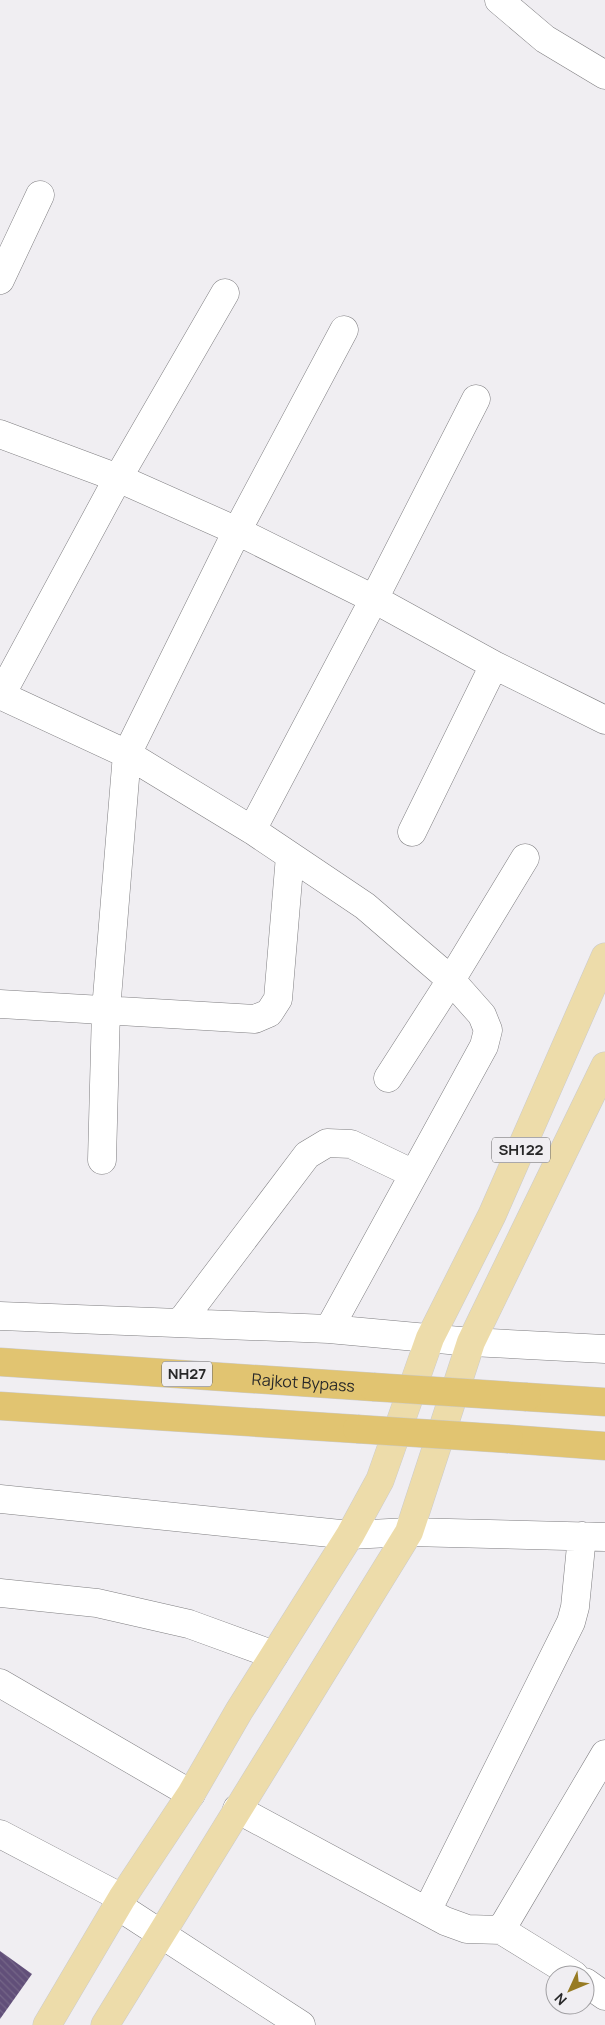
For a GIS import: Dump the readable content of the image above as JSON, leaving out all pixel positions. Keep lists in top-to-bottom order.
{
  "streets": {
    "highway": ["NH27", "Rajkot Bypass"],
    "main road": ["SH122"]
  },
  "north": "bottom left"
}
